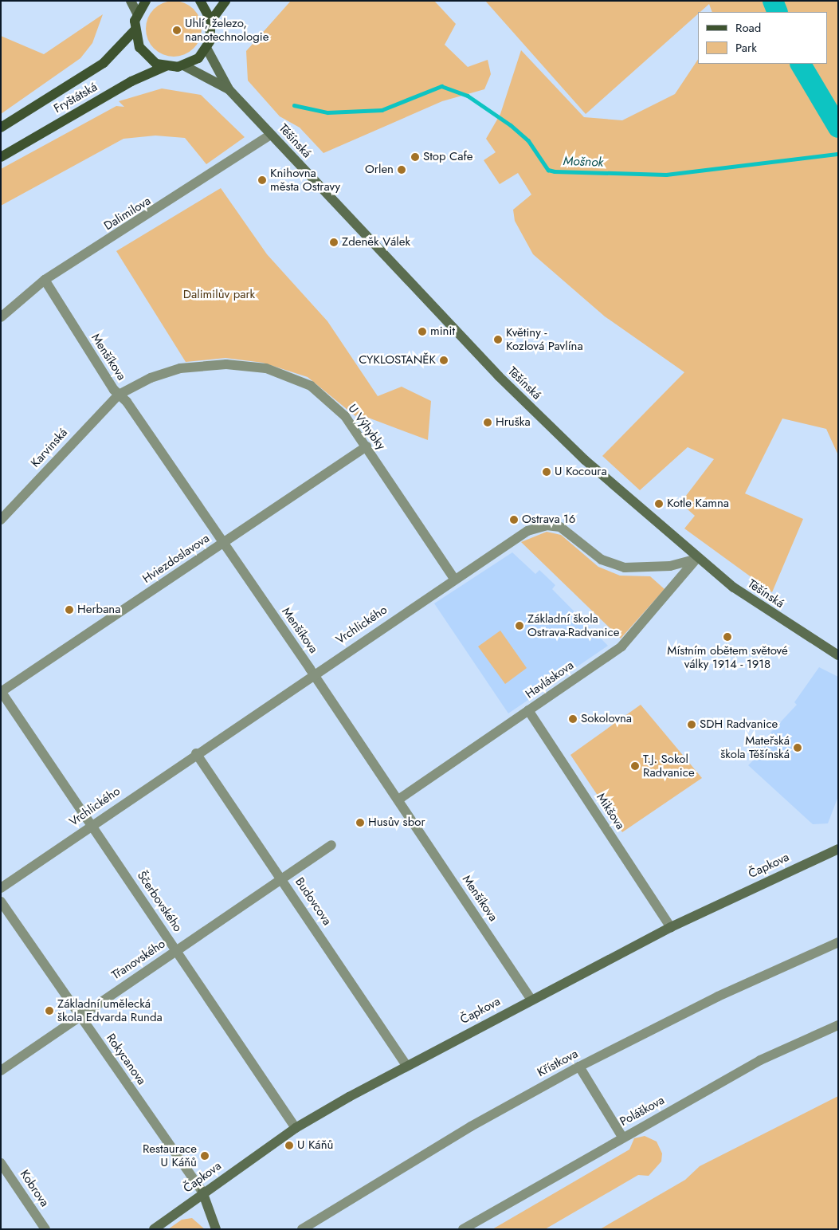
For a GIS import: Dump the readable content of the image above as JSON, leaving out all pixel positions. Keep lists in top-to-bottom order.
{
  "streets": {
    "main road": ["Fryštátská", "Těšínská", "Čapkova"],
    "street": [
      "Dalimilova",
      "Menšíkova",
      "U Výhybky",
      "Karvinská",
      "Hviezdoslavova",
      "Vrchlického",
      "Havláskova",
      "Mikšova",
      "Ščerbovského",
      "Budovcova",
      "Třanovského",
      "Rokycanova",
      "Křístkova",
      "Poláškova",
      "Kobrova"
    ]
  },
  "crossings": [
    ["Těšínská", "Dalimilova"],
    ["Těšínská", "Vrchlického"],
    ["Těšínská", "Havláskova"],
    ["Dalimilova", "Menšíkova"],
    ["Menšíkova", "U Výhybky"],
    ["Menšíkova", "Karvinská"],
    ["Menšíkova", "Hviezdoslavova"],
    ["Menšíkova", "Vrchlického"],
    ["Menšíkova", "Havláskova"],
    ["Menšíkova", "Čapkova"],
    ["U Výhybky", "Karvinská"],
    ["U Výhybky", "Hviezdoslavova"],
    ["U Výhybky", "Vrchlického"],
    ["Hviezdoslavova", "Ščerbovského"],
    ["Vrchlického", "Havláskova"],
    ["Vrchlického", "Ščerbovského"],
    ["Vrchlického", "Budovcova"],
    ["Havláskova", "Mikšova"],
    ["Mikšova", "Čapkova"],
    ["Čapkova", "Ščerbovského"],
    ["Čapkova", "Budovcova"],
    ["Čapkova", "Rokycanova"],
    ["Ščerbovského", "Třanovského"],
    ["Budovcova", "Třanovského"],
    ["Třanovského", "Rokycanova"]
  ],
  "water": ["Mošnok"],
  "parks": ["Dalimilův park"],
  "places": [
    "Uhlí, železo, nanotechnologie",
    "Stop Cafe",
    "Orlen",
    "Knihovna města Ostravy",
    "Zdeněk Válek",
    "minit",
    "Květiny - Kozlová Pavlína",
    "CYKLOSTANĚK",
    "Hruška",
    "U Kocoura",
    "Kotle Kamna",
    "Ostrava 16",
    "Herbana",
    "Základní škola Ostrava-Radvanice",
    "Místním obětem světové války 1914 - 1918",
    "Sokolovna",
    "SDH Radvanice",
    "Mateřská škola Těšínská",
    "T.J. Sokol Radvanice",
    "Husův sbor",
    "Základní umělecká škola Edvarda Runda",
    "U Káňů",
    "Restaurace U Káňů"
  ],
  "legend": ["Road", "Park"]
}
